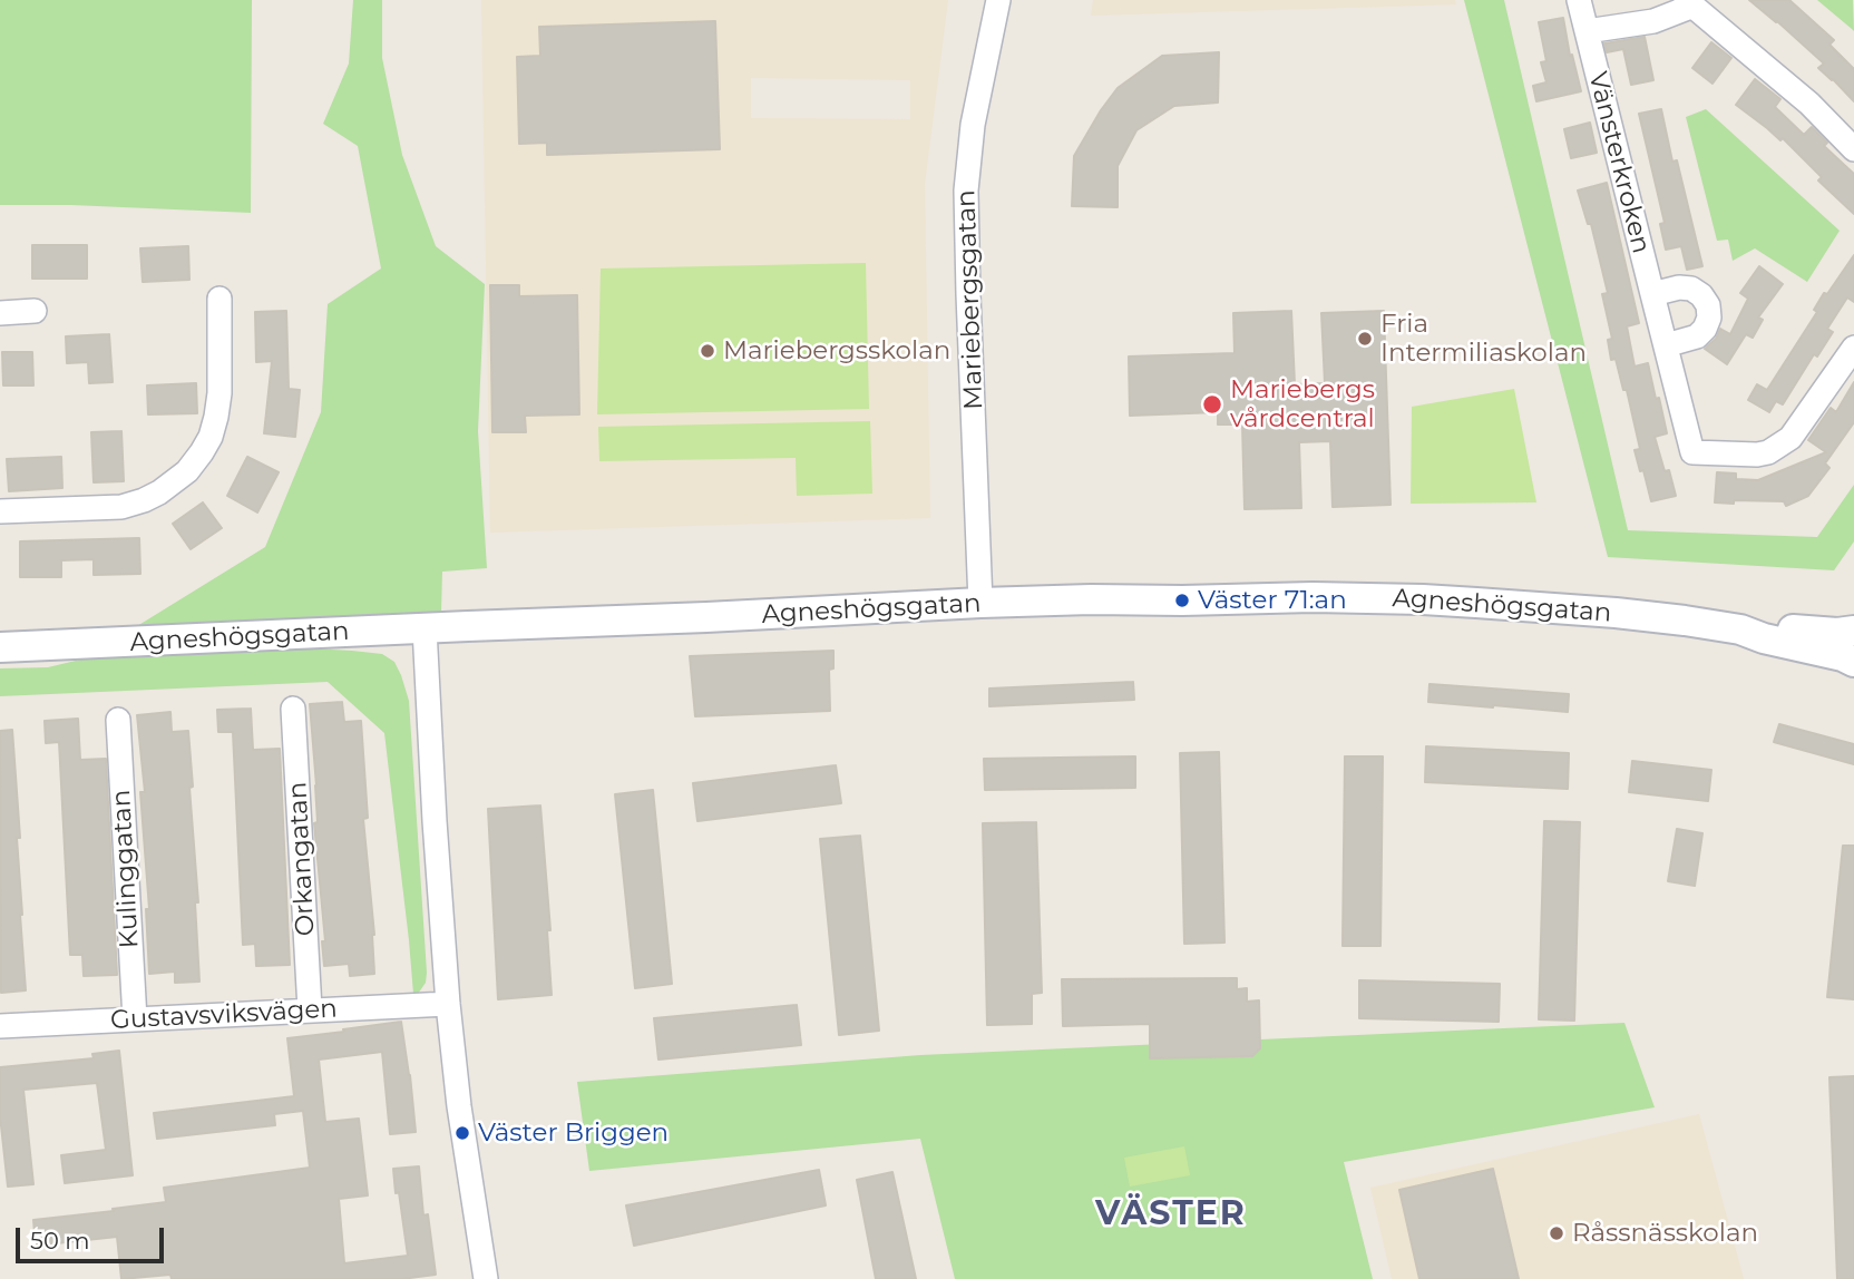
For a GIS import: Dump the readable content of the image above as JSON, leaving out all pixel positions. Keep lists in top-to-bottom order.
{
  "streets": {
    "street": [
      "Vänsterkroken",
      "Mariebergsgatan",
      "Agneshögsgatan",
      "Orkangatan",
      "Kulinggatan",
      "Gustavsviksvägen"
    ]
  },
  "crossings": [
    ["Mariebergsgatan", "Agneshögsgatan"],
    ["Orkangatan", "Gustavsviksvägen"],
    ["Kulinggatan", "Gustavsviksvägen"]
  ],
  "districts": ["VÄSTER"],
  "places": [
    "Fria Intermiliaskolan",
    "Mariebergsskolan",
    "Mariebergs vårdcentral",
    "Väster 71:an",
    "Väster Briggen",
    "Råssnässkolan"
  ],
  "scale_bar": "50 m"
}
